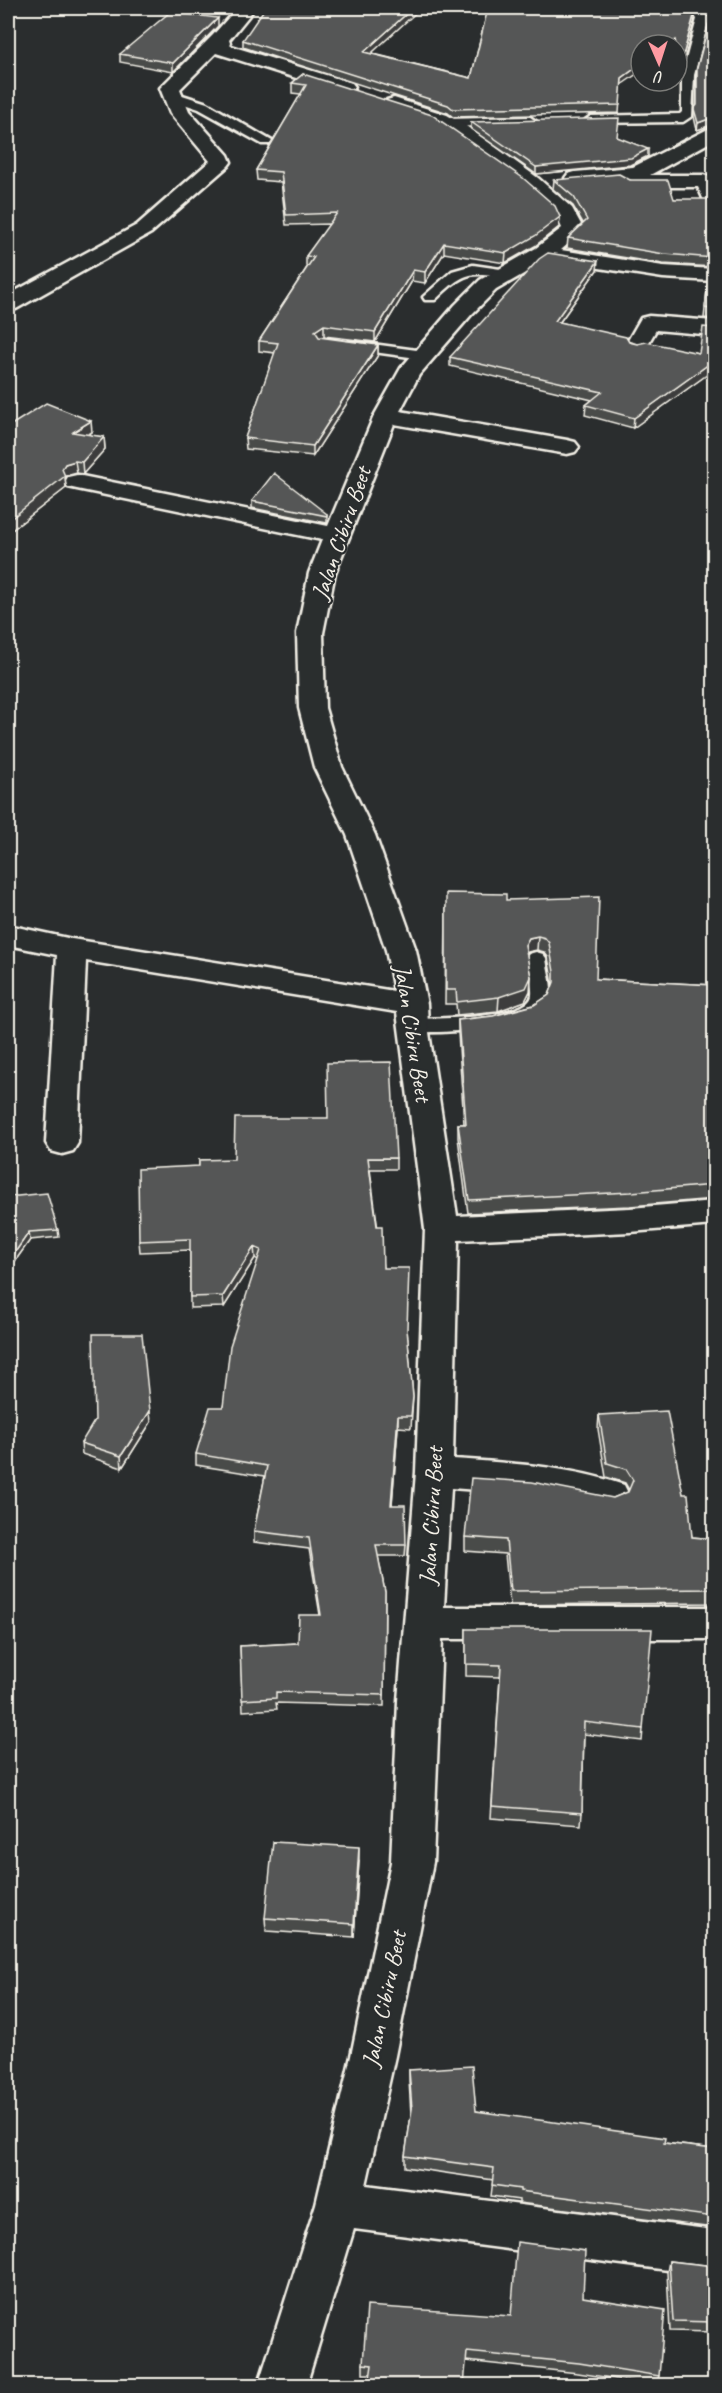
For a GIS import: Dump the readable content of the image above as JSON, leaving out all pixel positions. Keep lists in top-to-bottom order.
{
  "streets": {
    "street": ["Jalan Cibiru Beet"]
  },
  "north": "bottom"
}
